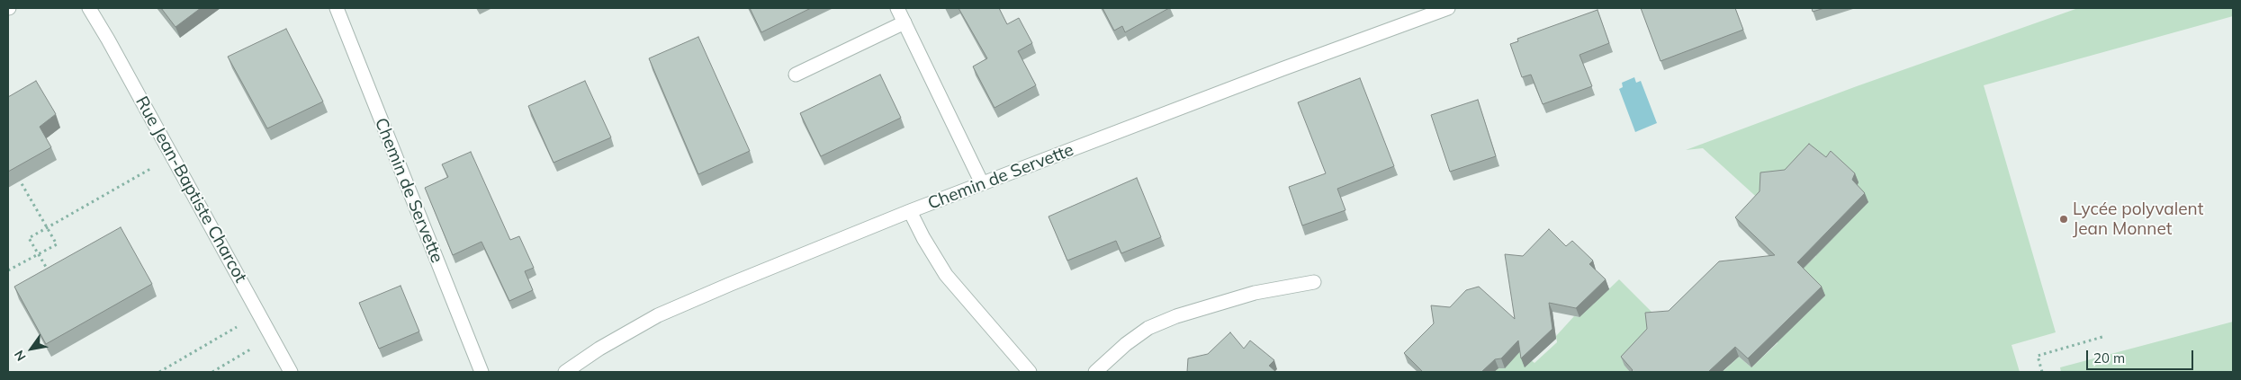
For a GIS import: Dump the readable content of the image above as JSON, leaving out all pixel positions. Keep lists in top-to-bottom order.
{
  "streets": {
    "street": ["Chemin de Servette", "Rue Jean-Baptiste Charcot"]
  },
  "places": ["Lycée polyvalent Jean Monnet"],
  "scale_bar": "20 m",
  "north": "bottom left"
}
